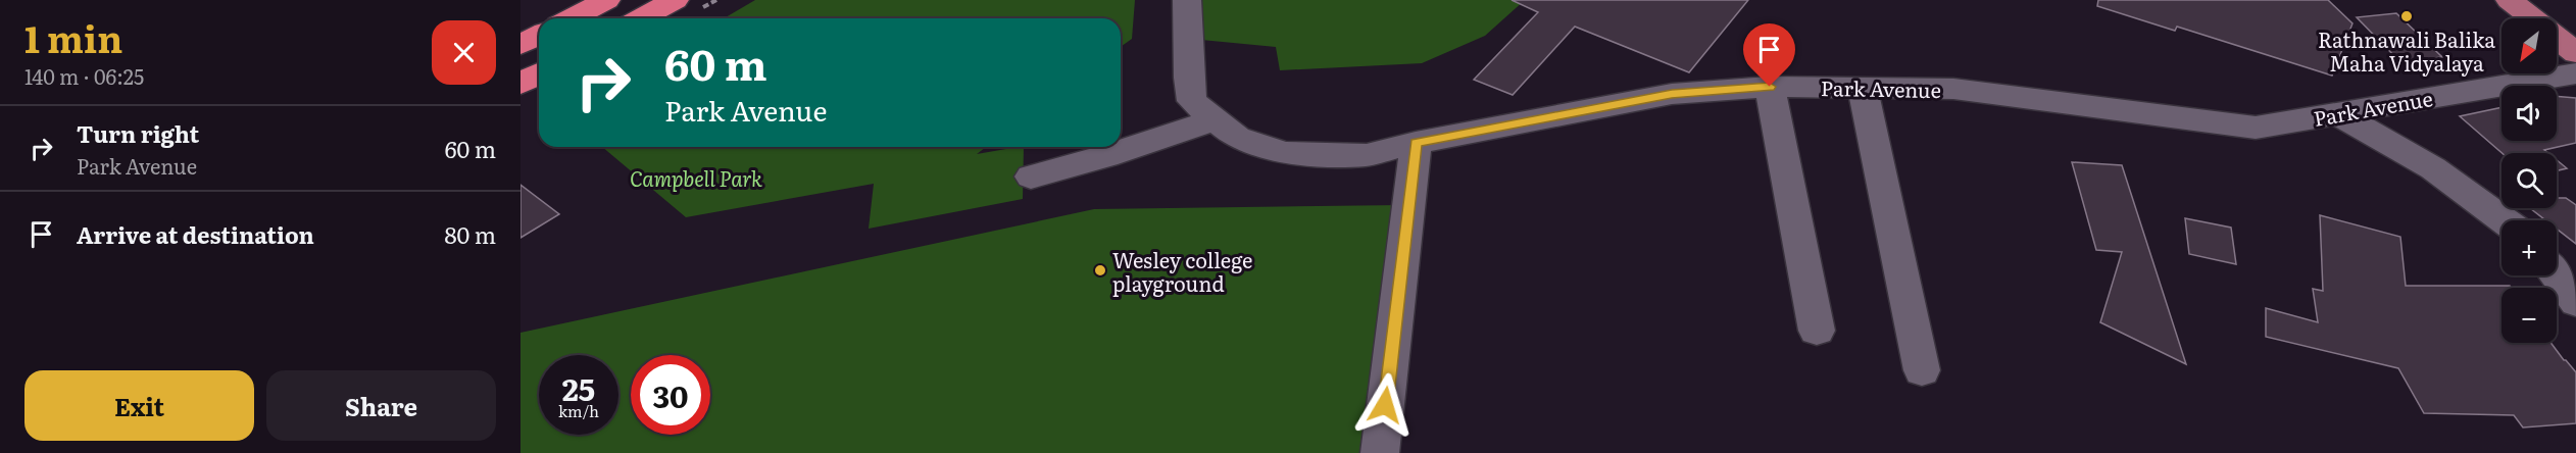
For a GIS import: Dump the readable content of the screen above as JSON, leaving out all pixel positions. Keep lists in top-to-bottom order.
{
  "streets": {
    "street": ["Park Avenue"]
  },
  "parks": ["Campbell Park"],
  "places": ["Rathnawali Balika Maha Vidyalaya", "Wesley college playground"],
  "north": "bottom left",
  "page": {
    "heading": ["1 min", "140 m · 06:25"],
    "map_buttons": ["+", "−"],
    "turn": ["60 m", "Park Avenue"],
    "list": [
      {
        "name": "Turn right",
        "note": "Park Avenue",
        "value": "60 m"
      },
      {
        "name": "Arrive at destination",
        "value": "80 m"
      }
    ],
    "speed": "25 km/h",
    "limit": "30",
    "buttons": ["Exit", "Share"]
  }
}
